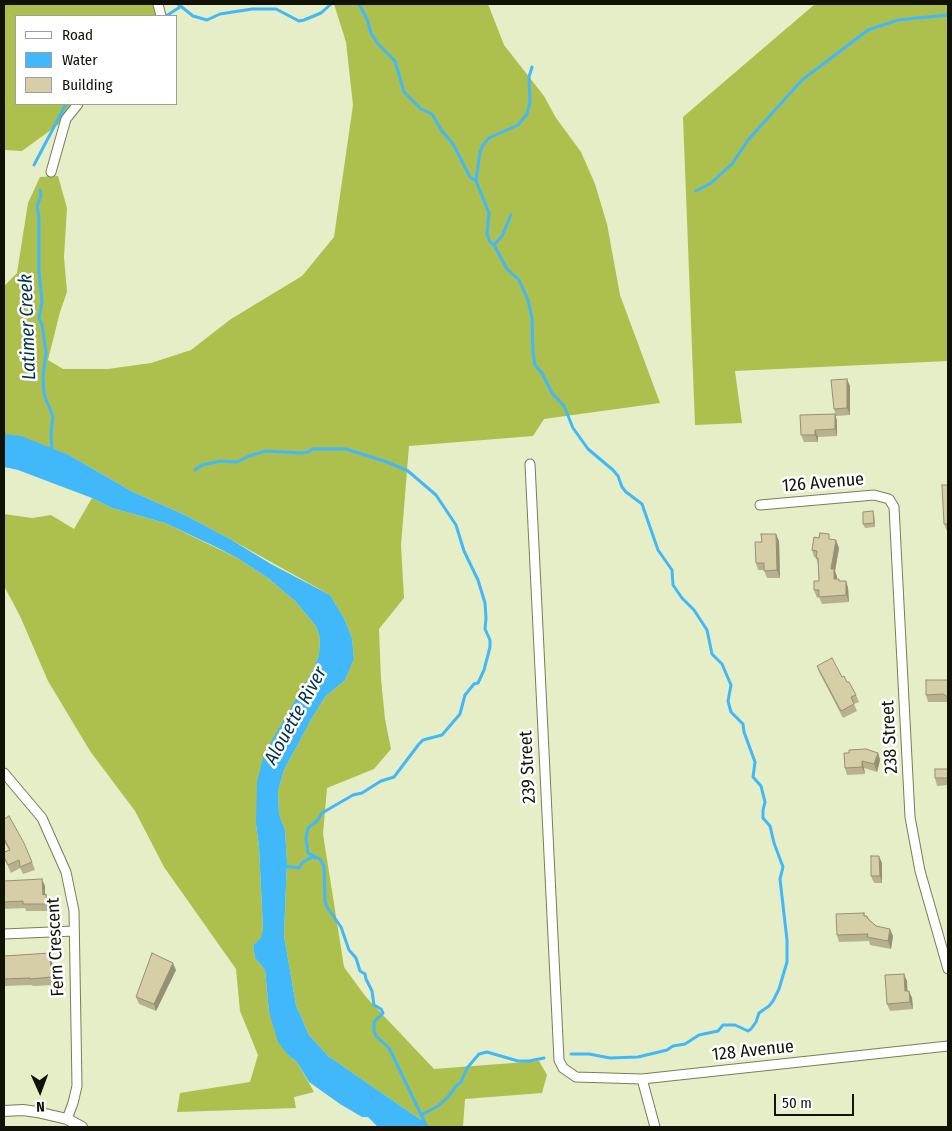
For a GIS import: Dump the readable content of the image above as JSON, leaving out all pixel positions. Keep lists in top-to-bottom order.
{
  "streets": {
    "street": [
      "126 Avenue",
      "238 Street",
      "239 Street",
      "Fern Crescent",
      "128 Avenue"
    ]
  },
  "crossings": [
    ["126 Avenue", "238 Street"],
    ["239 Street", "128 Avenue"]
  ],
  "water": ["Latimer Creek", "Alouette River"],
  "legend": ["Road", "Water", "Building"],
  "scale_bar": "50 m",
  "north": "bottom"
}
